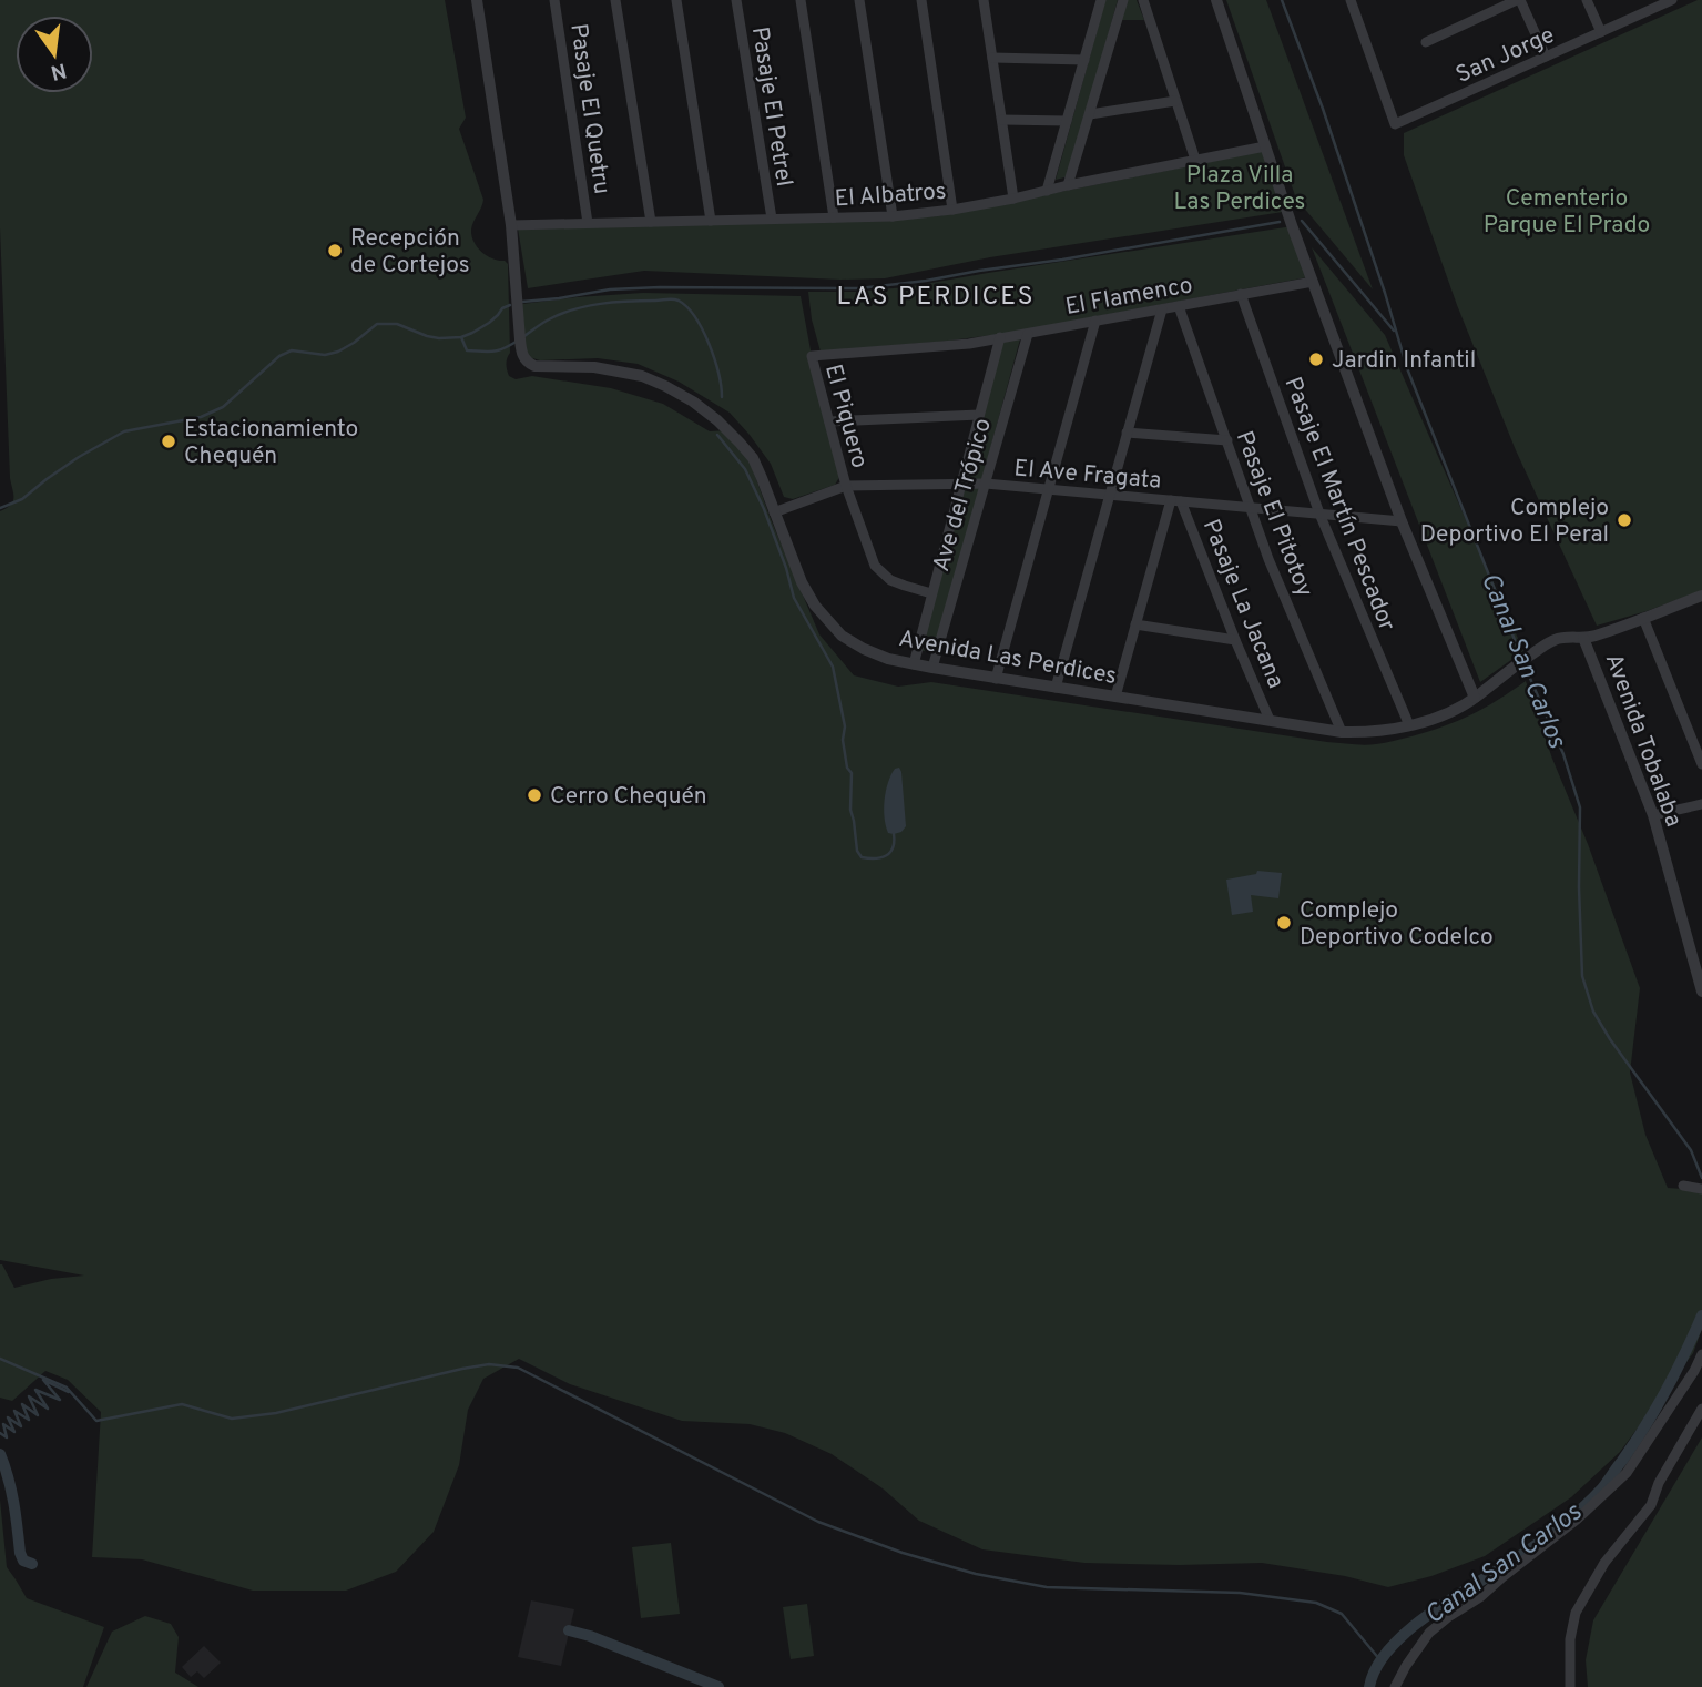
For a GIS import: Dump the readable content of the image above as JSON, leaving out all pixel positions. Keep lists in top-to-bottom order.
{
  "streets": {
    "street": [
      "San Jorge",
      "Pasaje El Petrel",
      "Pasaje El Quetru",
      "El Albatros",
      "El Flamenco",
      "El Piquero",
      "El Ave Fragata",
      "Ave del Trópico",
      "Pasaje El Martín Pescador",
      "Pasaje El Pitotoy",
      "Pasaje La Jacana",
      "Avenida Las Perdices",
      "Avenida Tobalaba"
    ]
  },
  "crossings": [
    ["Pasaje El Petrel", "El Albatros"],
    ["Pasaje El Quetru", "El Albatros"],
    ["El Albatros", "Avenida Las Perdices"],
    ["El Flamenco", "El Piquero"],
    ["El Flamenco", "Ave del Trópico"],
    ["El Flamenco", "Pasaje El Martín Pescador"],
    ["El Flamenco", "Pasaje El Pitotoy"],
    ["El Piquero", "El Ave Fragata"],
    ["El Piquero", "Ave del Trópico"],
    ["El Ave Fragata", "Ave del Trópico"],
    ["El Ave Fragata", "Pasaje El Martín Pescador"],
    ["El Ave Fragata", "Pasaje El Pitotoy"],
    ["El Ave Fragata", "Pasaje La Jacana"],
    ["El Ave Fragata", "Avenida Las Perdices"],
    ["Ave del Trópico", "Avenida Las Perdices"],
    ["Pasaje El Martín Pescador", "Avenida Las Perdices"],
    ["Pasaje El Pitotoy", "Avenida Las Perdices"],
    ["Pasaje La Jacana", "Avenida Las Perdices"],
    ["Avenida Las Perdices", "Avenida Tobalaba"]
  ],
  "districts": ["LAS PERDICES"],
  "water": ["Canal San Carlos"],
  "parks": ["Plaza Villa Las Perdices", "Cementerio Parque El Prado"],
  "places": [
    "Recepción de Cortejos",
    "Jardin Infantil",
    "Estacionamiento Chequén",
    "Complejo Deportivo El Peral",
    "Cerro Chequén",
    "Complejo Deportivo Codelco"
  ],
  "north": "bottom"
}
